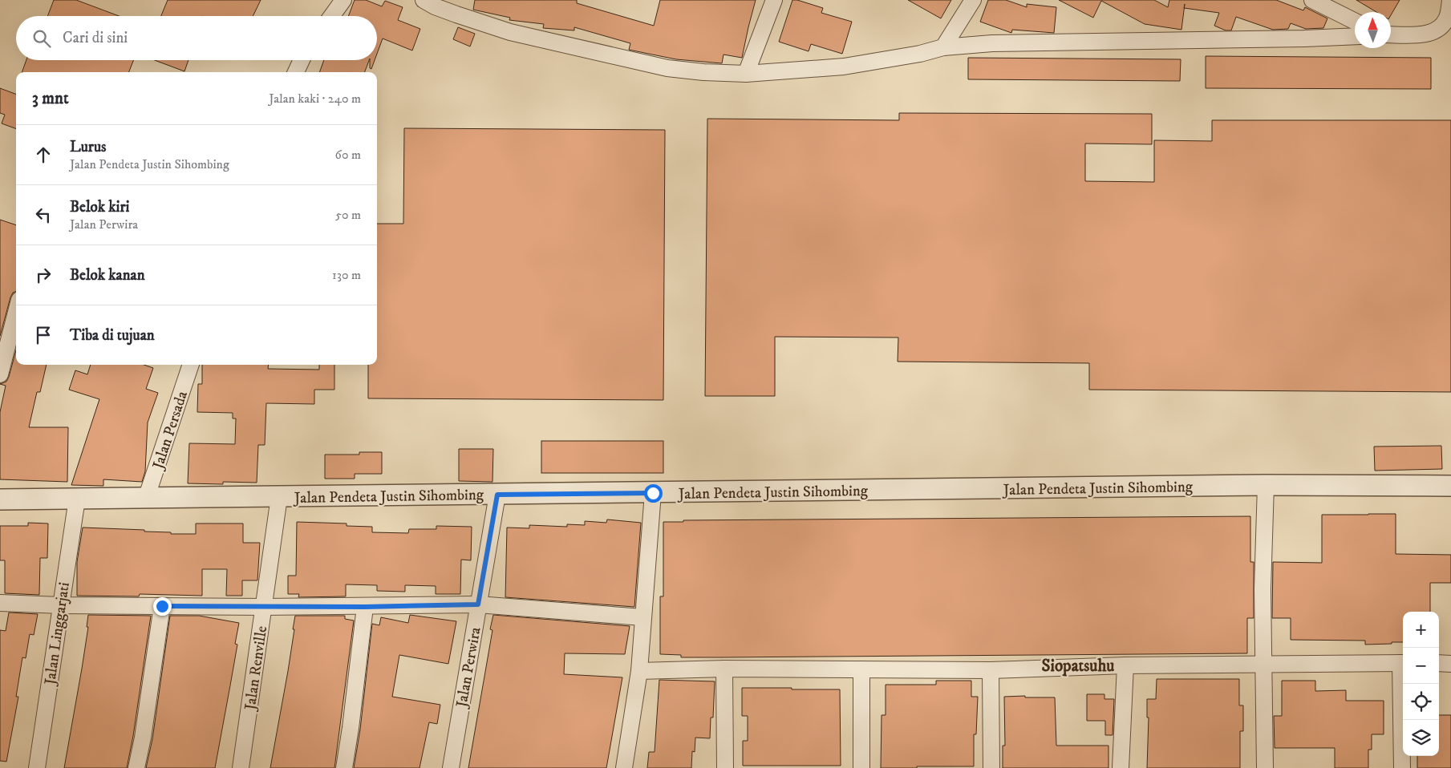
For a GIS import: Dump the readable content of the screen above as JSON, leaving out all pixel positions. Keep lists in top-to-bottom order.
{
  "streets": {
    "street": [
      "Jalan Persada",
      "Jalan Pendeta Justin Sihombing",
      "Jalan Linggarjati",
      "Jalan Perwira",
      "Jalan Renville"
    ]
  },
  "crossings": [
    ["Jalan Persada", "Jalan Pendeta Justin Sihombing"],
    ["Jalan Pendeta Justin Sihombing", "Jalan Linggarjati"],
    ["Jalan Pendeta Justin Sihombing", "Jalan Perwira"],
    ["Jalan Pendeta Justin Sihombing", "Jalan Renville"]
  ],
  "districts": ["Siopatsuhu"],
  "north": "top",
  "page": {
    "search": "Cari di sini",
    "heading": ["3 mnt", "Jalan kaki · 240 m"],
    "list": [
      ["Lurus", "Jalan Pendeta Justin Sihombing", "60 m"],
      ["Belok kiri", "Jalan Perwira", "50 m"],
      ["Belok kanan", "130 m"],
      "Tiba di tujuan"
    ],
    "map_buttons": ["+", "−"]
  }
}
